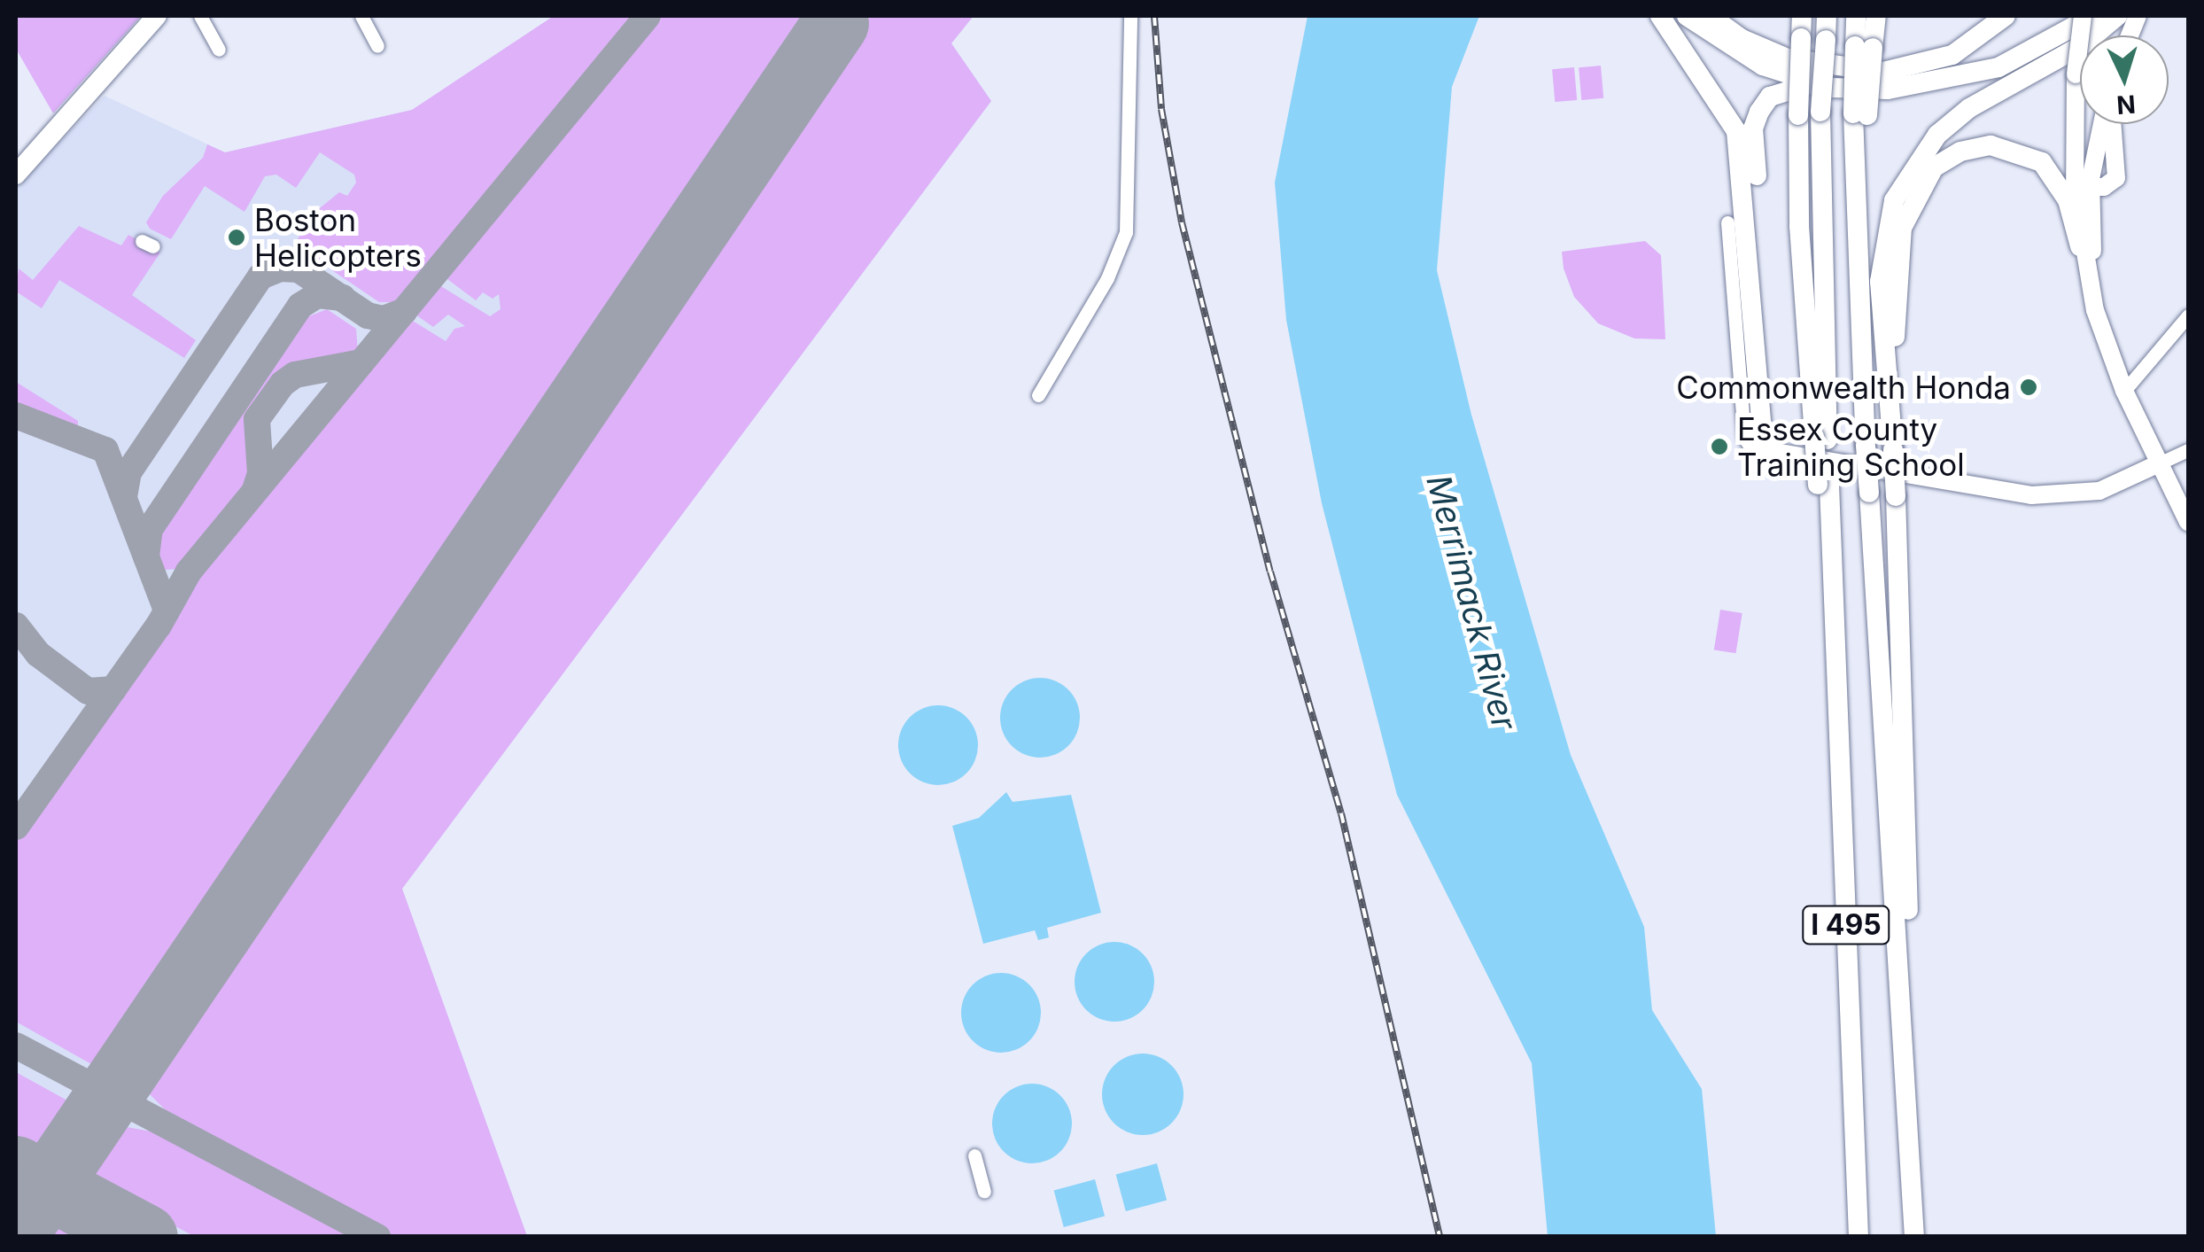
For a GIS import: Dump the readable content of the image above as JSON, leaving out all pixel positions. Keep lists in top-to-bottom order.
{
  "streets": {
    "highway": ["I 495"]
  },
  "water": ["Merrimack River"],
  "places": ["Boston Helicopters", "Commonwealth Honda", "Essex County Training School"],
  "north": "bottom"
}
